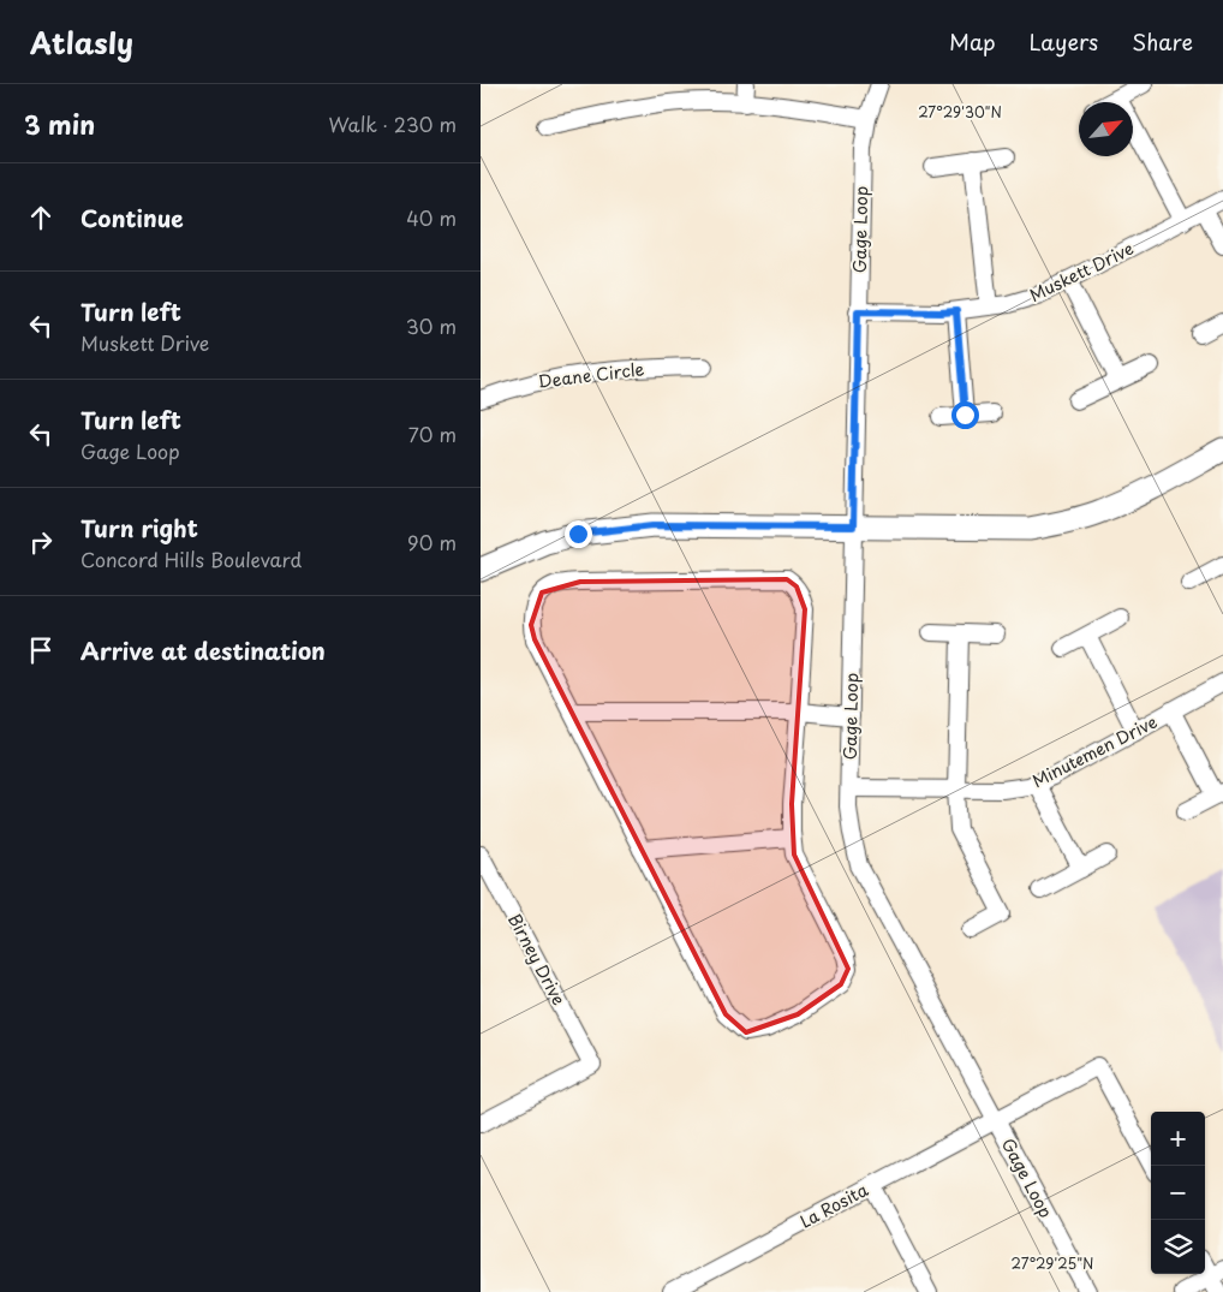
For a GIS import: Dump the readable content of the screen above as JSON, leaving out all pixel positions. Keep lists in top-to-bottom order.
{
  "streets": {
    "street": [
      "Gage Loop",
      "Muskett Drive",
      "Deane Circle",
      "Minutemen Drive",
      "Birney Drive",
      "La Rosita"
    ]
  },
  "crossings": [
    ["Gage Loop", "Muskett Drive"],
    ["Gage Loop", "Minutemen Drive"],
    ["Gage Loop", "La Rosita"]
  ],
  "north": "top right",
  "page": {
    "header": "Atlasly",
    "nav": ["Map", "Layers", "Share"],
    "heading": ["3 min", "Walk · 230 m"],
    "list": [
      ["Continue", "40 m"],
      ["Turn left", "Muskett Drive", "30 m"],
      ["Turn left", "Gage Loop", "70 m"],
      ["Turn right", "Concord Hills Boulevard", "90 m"],
      "Arrive at destination"
    ],
    "map_buttons": ["+", "−"]
  },
  "coordinates": ["27°29'30\"N", "27°29'25\"N"]
}
